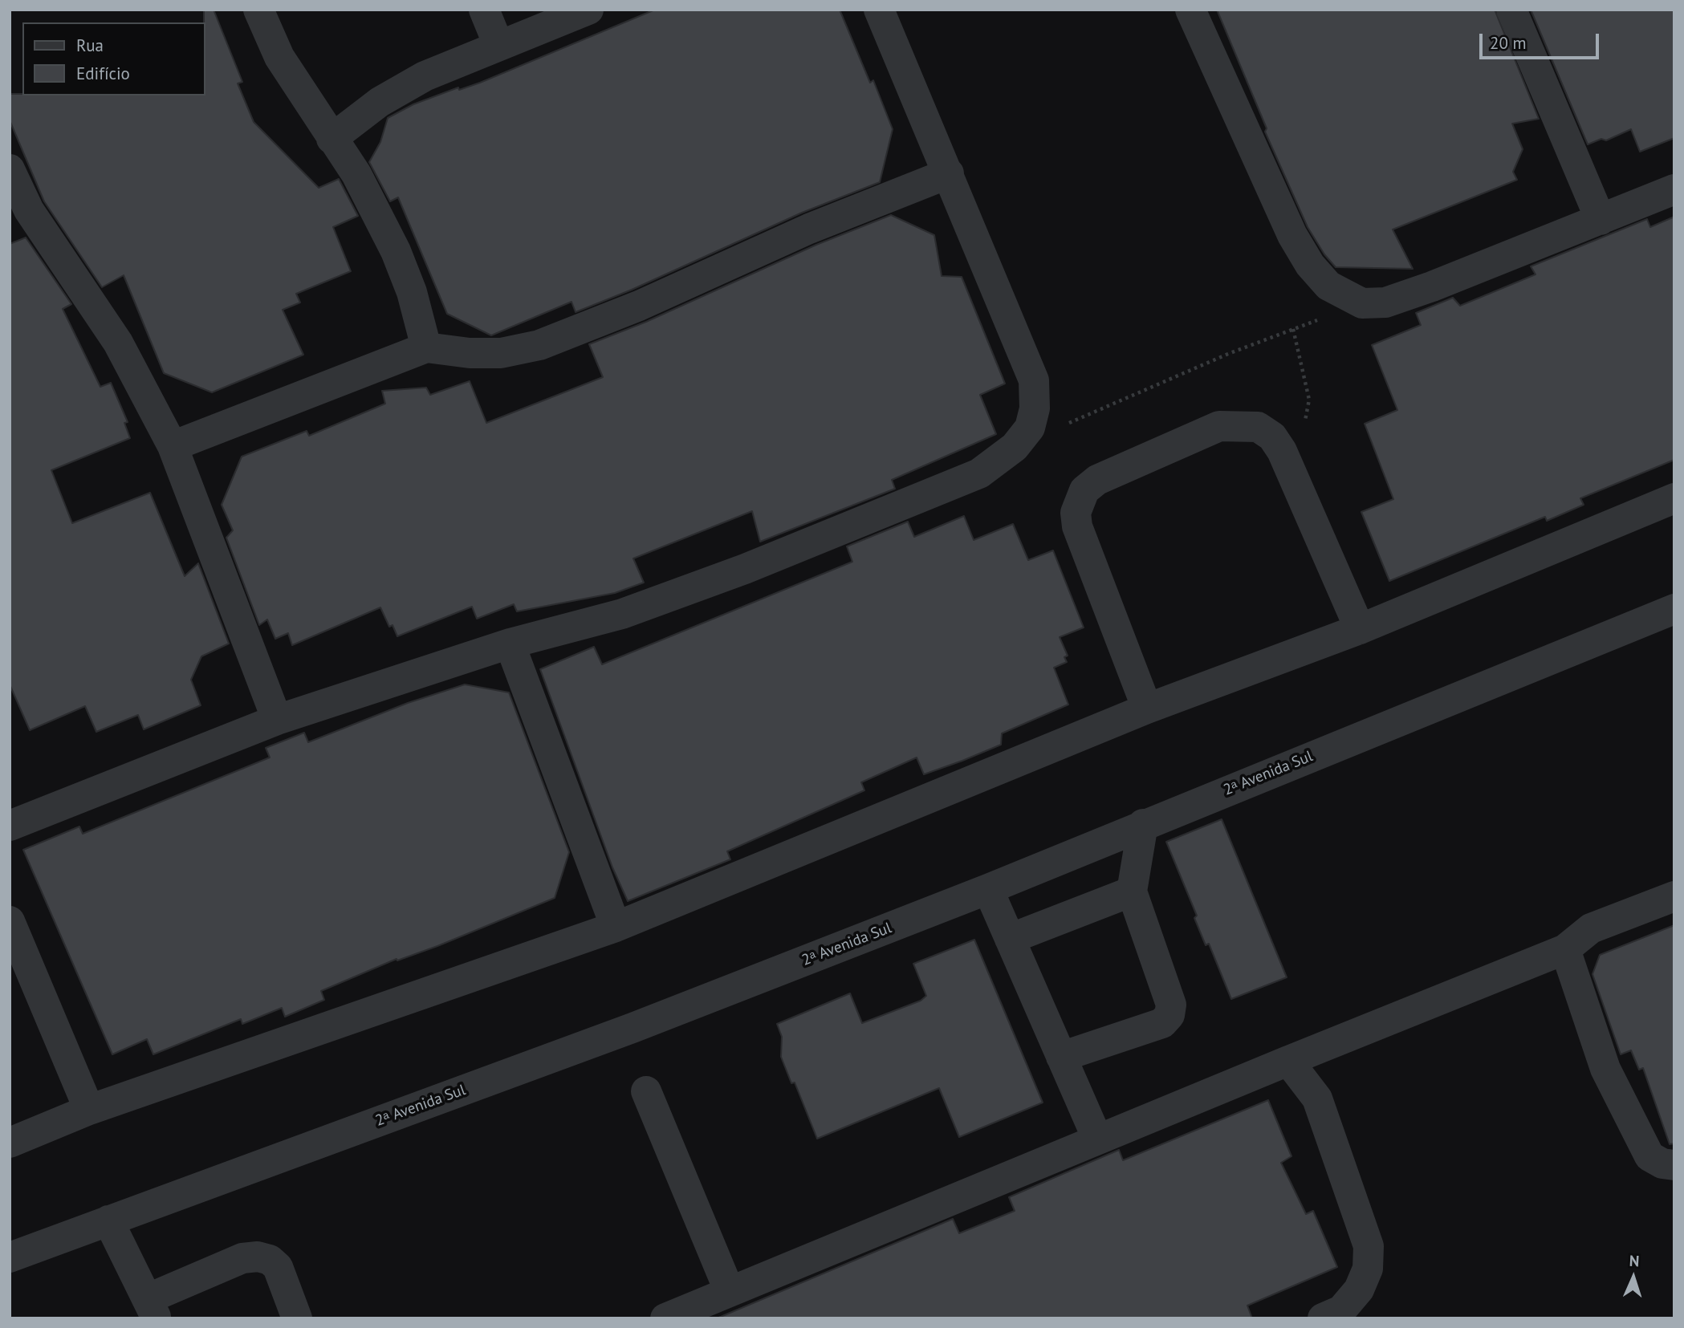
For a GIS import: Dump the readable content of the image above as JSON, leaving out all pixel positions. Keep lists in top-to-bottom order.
{
  "streets": {
    "street": ["2ᵃ Avenida Sul"]
  },
  "legend": ["Rua", "Edifício"],
  "scale_bar": "20 m",
  "north": "top"
}
